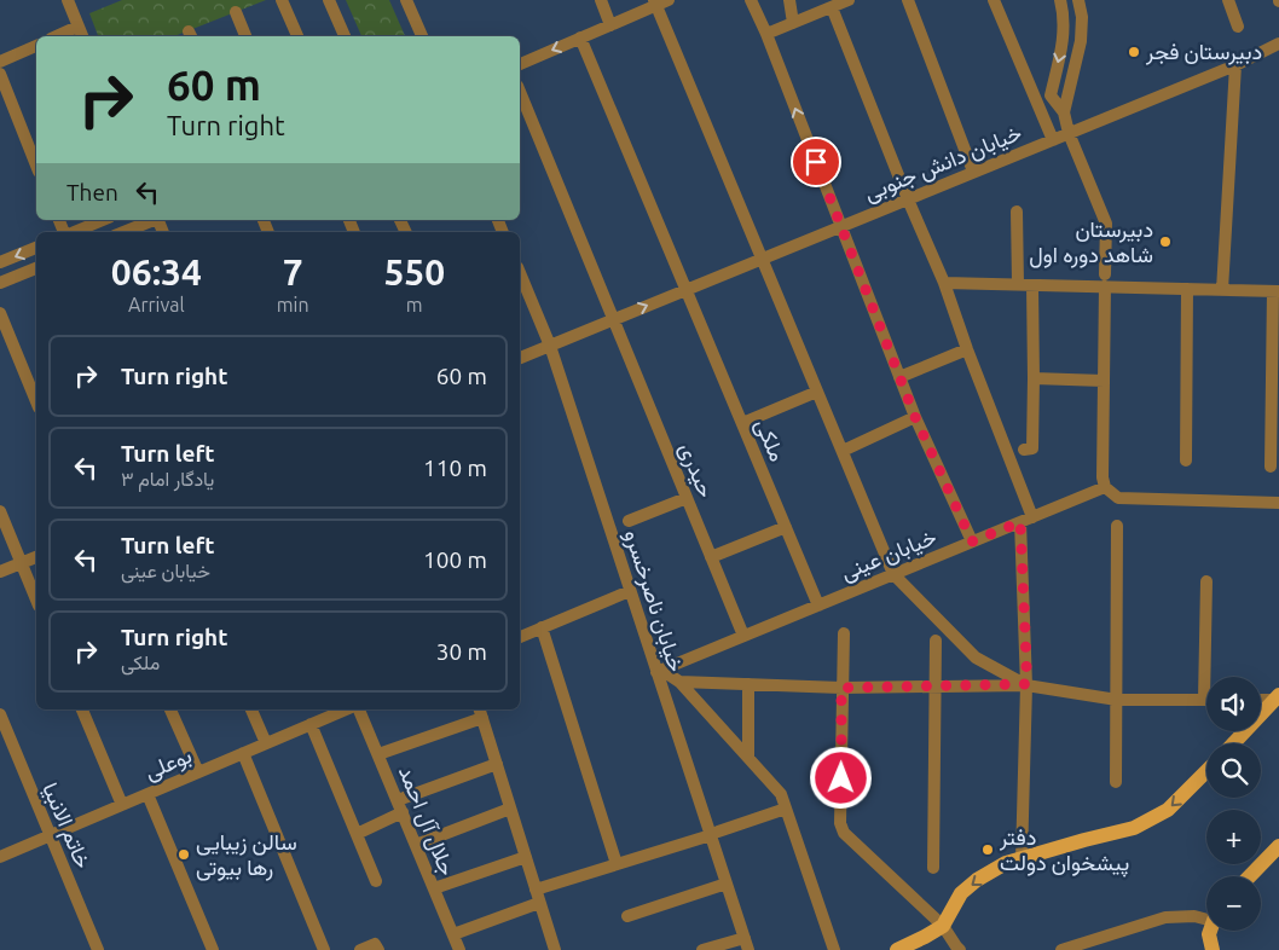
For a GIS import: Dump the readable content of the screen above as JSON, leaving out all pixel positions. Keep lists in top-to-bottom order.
{
  "streets": {
    "street": [
      "خیابان دانش جنوبی",
      "ملکی",
      "حیدری",
      "خیابان عینی",
      "خیابان ناصرخسرو",
      "بوعلی",
      "جلال آل احمد",
      "خاتم الانبیا"
    ]
  },
  "crossings": [
    ["خیابان دانش جنوبی", "ملکی"],
    ["خیابان دانش جنوبی", "حیدری"],
    ["خیابان دانش جنوبی", "خیابان ناصرخسرو"],
    ["ملکی", "خیابان عینی"],
    ["حیدری", "خیابان عینی"],
    ["خیابان عینی", "خیابان ناصرخسرو"],
    ["بوعلی", "خاتم الانبیا"]
  ],
  "places": [
    "دبیرستان فجر",
    "دبیرستان شاهد دوره اول",
    "دفتر پیشخوان دولت",
    "سالن زیبایی رها بیوتی"
  ],
  "page": {
    "turn": ["60 m", "Turn right"],
    "then": "Then",
    "eta": [
      "06:34",
      "Arrival",
      "7",
      "min",
      "550",
      "m"
    ],
    "list": [
      {
        "name": "Turn right",
        "value": "60 m"
      },
      {
        "name": "Turn left",
        "note": "یادگار امام ۳",
        "value": "110 m"
      },
      {
        "name": "Turn left",
        "note": "خیابان عینی",
        "value": "100 m"
      },
      {
        "name": "Turn right",
        "note": "ملکی",
        "value": "30 m"
      }
    ],
    "map_buttons": ["+", "−"]
  }
}
